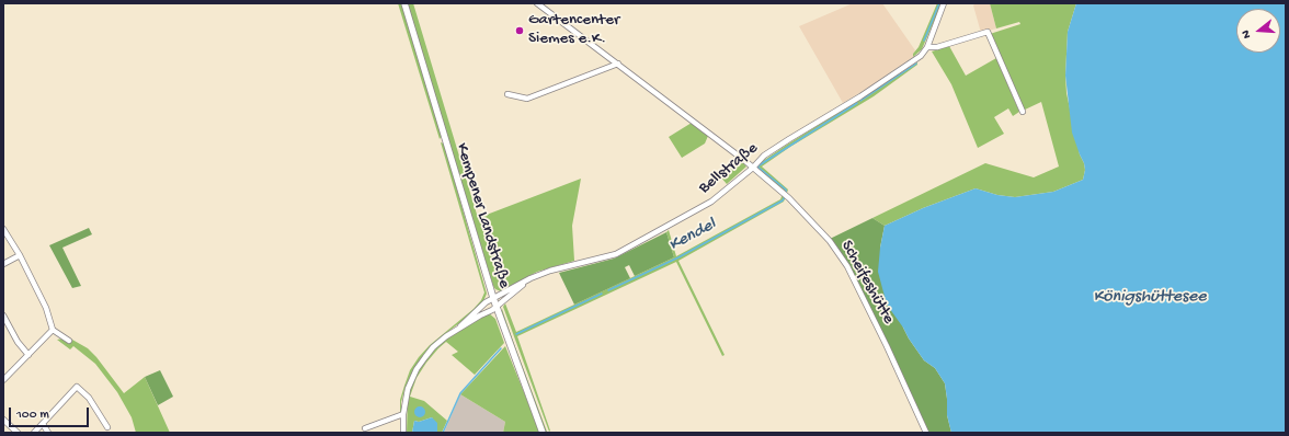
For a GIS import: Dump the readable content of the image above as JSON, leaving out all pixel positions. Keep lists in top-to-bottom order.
{
  "streets": {
    "street": ["Bellstraße", "Kempener Landstraße", "Scheifeshütte"]
  },
  "crossings": [
    ["Bellstraße", "Kempener Landstraße"],
    ["Bellstraße", "Scheifeshütte"]
  ],
  "water": ["Kendel", "Königshüttesee"],
  "places": ["Gartencenter Siemes e.K."],
  "scale_bar": "100 m",
  "north": "left"
}
